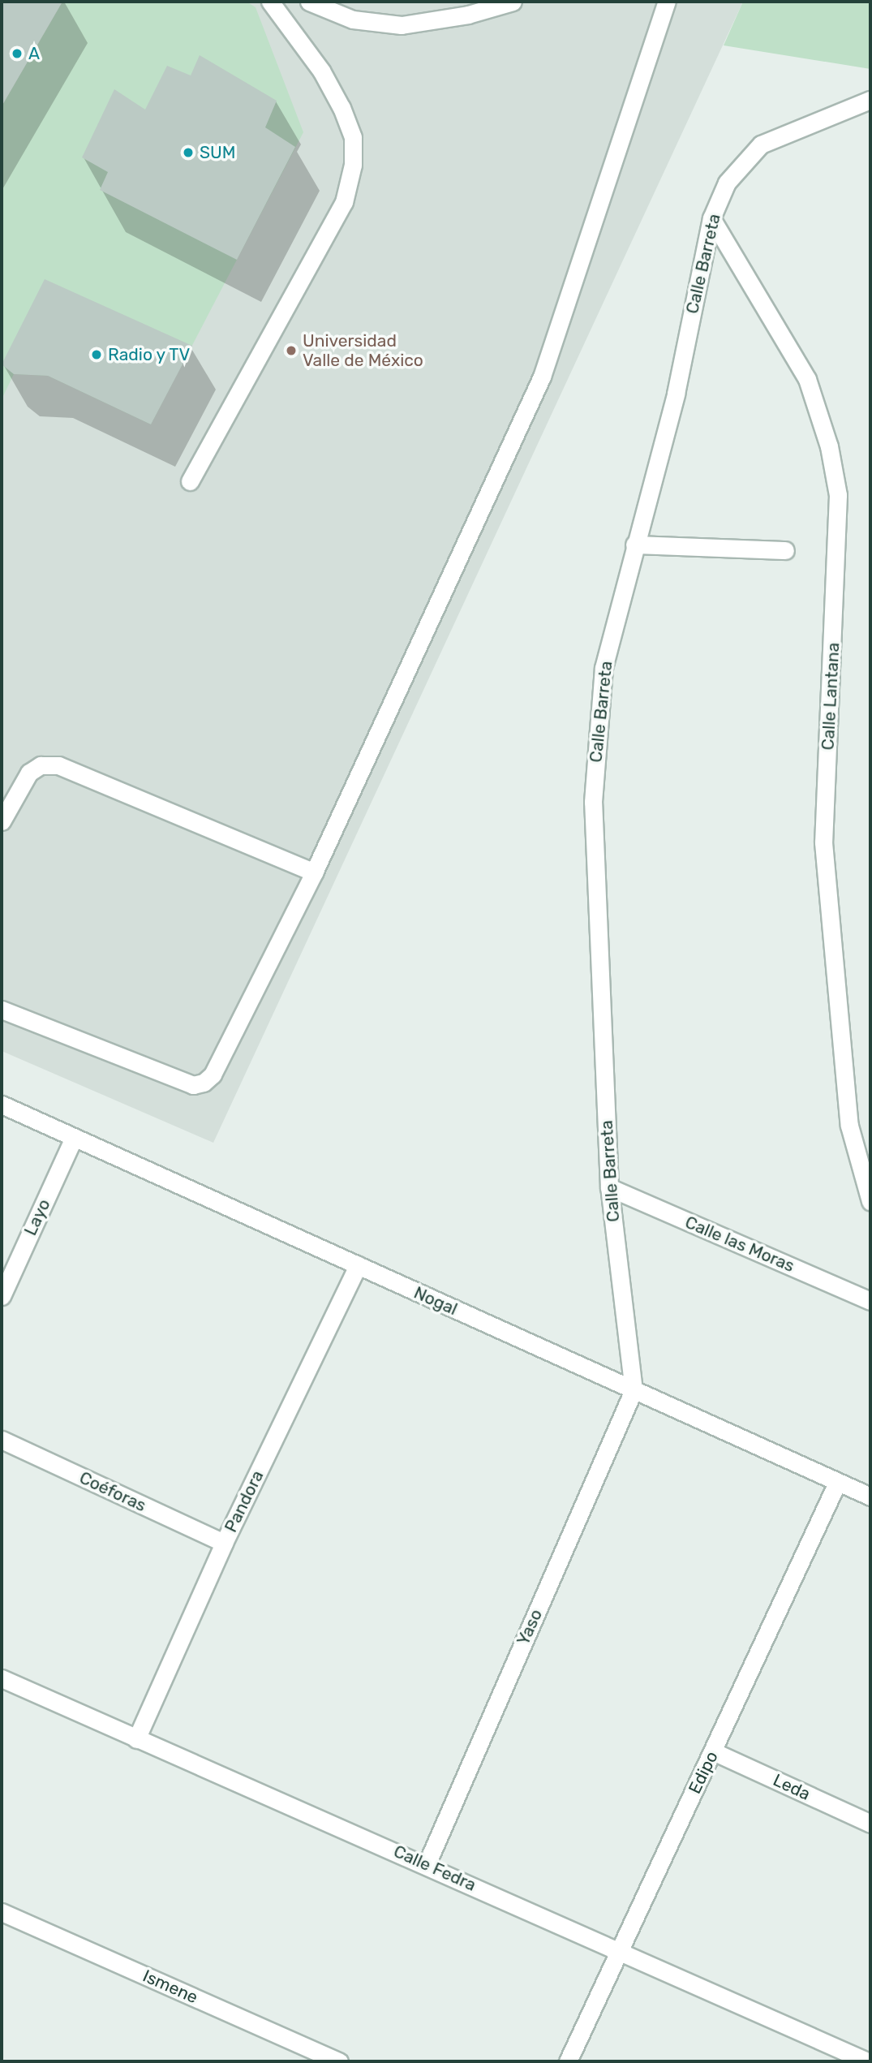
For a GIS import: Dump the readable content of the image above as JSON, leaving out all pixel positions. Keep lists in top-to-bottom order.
{
  "streets": {
    "street": [
      "Calle Barreta",
      "Calle Lantana",
      "Layo",
      "Calle las Moras",
      "Nogal",
      "Coéforas",
      "Pandora",
      "Yaso",
      "Edipo",
      "Leda",
      "Calle Fedra",
      "Ismene"
    ]
  },
  "crossings": [
    ["Calle Barreta", "Calle Lantana"],
    ["Calle Barreta", "Calle las Moras"],
    ["Calle Barreta", "Nogal"],
    ["Calle Barreta", "Yaso"],
    ["Layo", "Nogal"],
    ["Nogal", "Pandora"],
    ["Nogal", "Yaso"],
    ["Nogal", "Edipo"],
    ["Coéforas", "Pandora"],
    ["Pandora", "Calle Fedra"],
    ["Yaso", "Calle Fedra"],
    ["Edipo", "Leda"],
    ["Edipo", "Calle Fedra"]
  ],
  "places": [
    "A",
    "SUM",
    "Universidad Valle de México",
    "Radio y TV"
  ]
}
